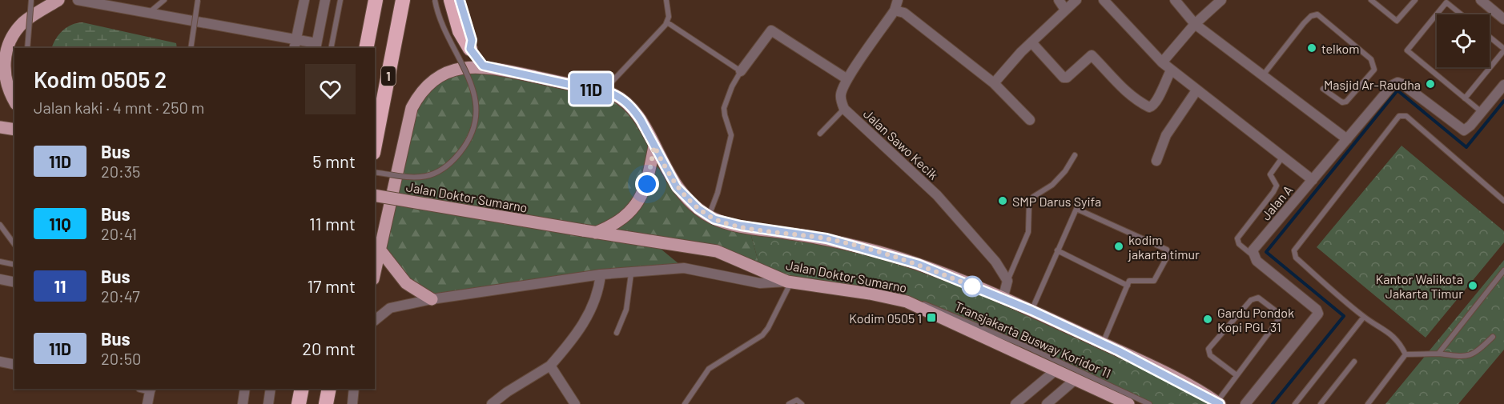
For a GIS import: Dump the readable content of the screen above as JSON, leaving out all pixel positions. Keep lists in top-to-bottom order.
{
  "streets": {
    "highway": ["1"],
    "main road": ["Jalan Doktor Sumarno"],
    "street": ["Jalan Sawo Kecik", "Jalan A"],
    "lane": ["Transjakarta Busway Koridor 11"]
  },
  "crossings": [
    ["Jalan Doktor Sumarno", "Transjakarta Busway Koridor 11"]
  ],
  "places": {
    "other": [
      "telkom",
      "Masjid Ar-Raudha",
      "SMP Darus Syifa",
      "kodim jakarta timur",
      "Kantor Walikota Jakarta Timur",
      "Gardu Pondok Kopi PGL 31"
    ],
    "transit": ["Kodim 0505 1"]
  },
  "lines": ["bus line 11D"],
  "page": {
    "on_map": "11D",
    "heading": ["Kodim 0505 2", "Jalan kaki · 4 mnt · 250 m"],
    "list": [
      {
        "mark": "11D",
        "name": "Bus",
        "note": "20:35",
        "value": "5 mnt"
      },
      {
        "mark": "11Q",
        "name": "Bus",
        "note": "20:41",
        "value": "11 mnt"
      },
      {
        "mark": "11",
        "name": "Bus",
        "note": "20:47",
        "value": "17 mnt"
      },
      {
        "mark": "11D",
        "name": "Bus",
        "note": "20:50",
        "value": "20 mnt"
      }
    ]
  }
}
